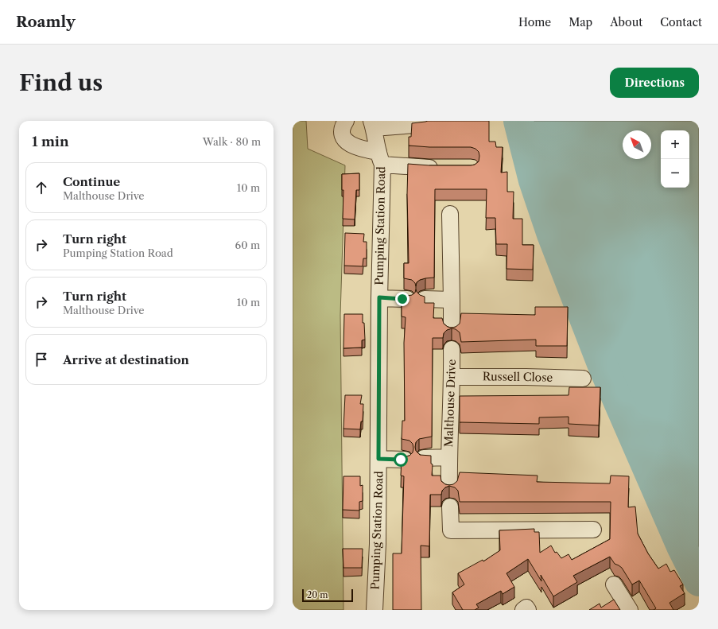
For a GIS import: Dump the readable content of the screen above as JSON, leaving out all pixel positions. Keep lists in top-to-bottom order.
{
  "streets": {
    "street": ["Pumping Station Road", "Russell Close", "Malthouse Drive"]
  },
  "crossings": [
    ["Russell Close", "Malthouse Drive"]
  ],
  "scale_bar": "20 m",
  "north": "top left",
  "page": {
    "header": "Roamly",
    "nav": [
      "Home",
      "Map",
      "About",
      "Contact"
    ],
    "buttons": "Directions",
    "title": "Find us",
    "heading": ["1 min", "Walk · 80 m"],
    "map_buttons": ["+", "−"],
    "list": [
      ["Continue", "Malthouse Drive", "10 m"],
      ["Turn right", "Pumping Station Road", "60 m"],
      ["Turn right", "Malthouse Drive", "10 m"],
      "Arrive at destination"
    ],
    "scale": "20 m"
  }
}
